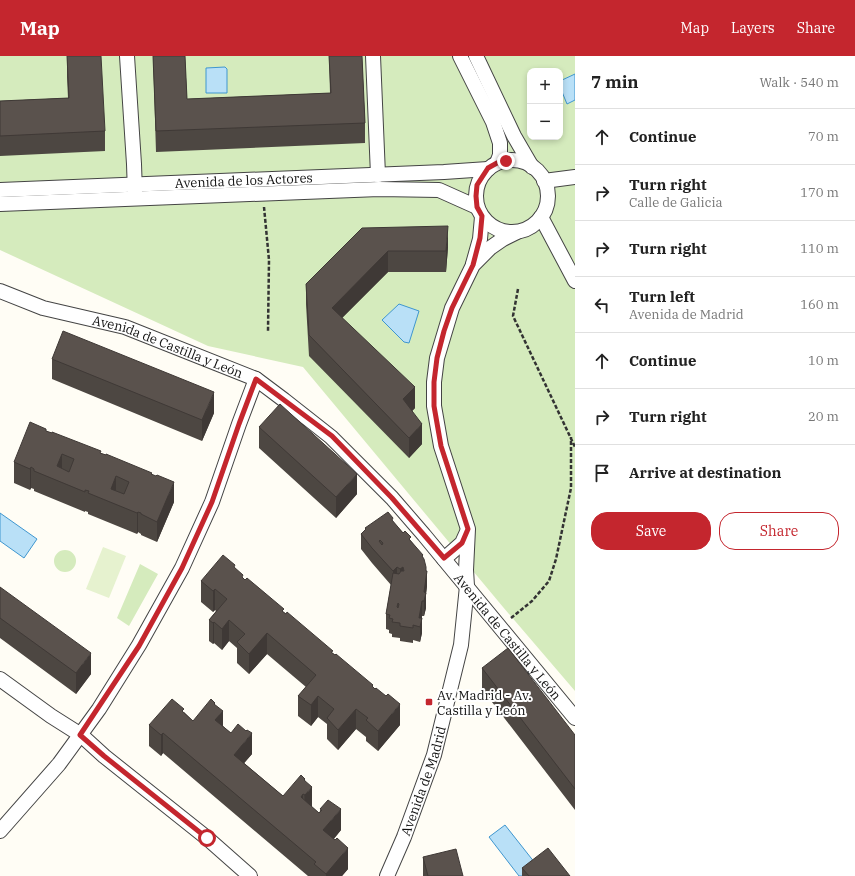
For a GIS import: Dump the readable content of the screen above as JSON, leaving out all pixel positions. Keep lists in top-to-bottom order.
{
  "streets": {
    "street": ["Avenida de los Actores", "Avenida de Castilla y León", "Avenida de Madrid"]
  },
  "crossings": [
    ["Avenida de Castilla y León", "Avenida de Madrid"]
  ],
  "places": {
    "transit": ["Av. Madrid - Av. Castilla y León"]
  },
  "page": {
    "header": "Map",
    "nav": ["Map", "Layers", "Share"],
    "heading": ["7 min", "Walk · 540 m"],
    "map_buttons": ["+", "−"],
    "list": [
      ["Continue", "70 m"],
      ["Turn right", "Calle de Galicia", "170 m"],
      ["Turn right", "110 m"],
      ["Turn left", "Avenida de Madrid", "160 m"],
      ["Continue", "10 m"],
      ["Turn right", "20 m"],
      "Arrive at destination"
    ],
    "buttons": ["Save", "Share"]
  }
}
